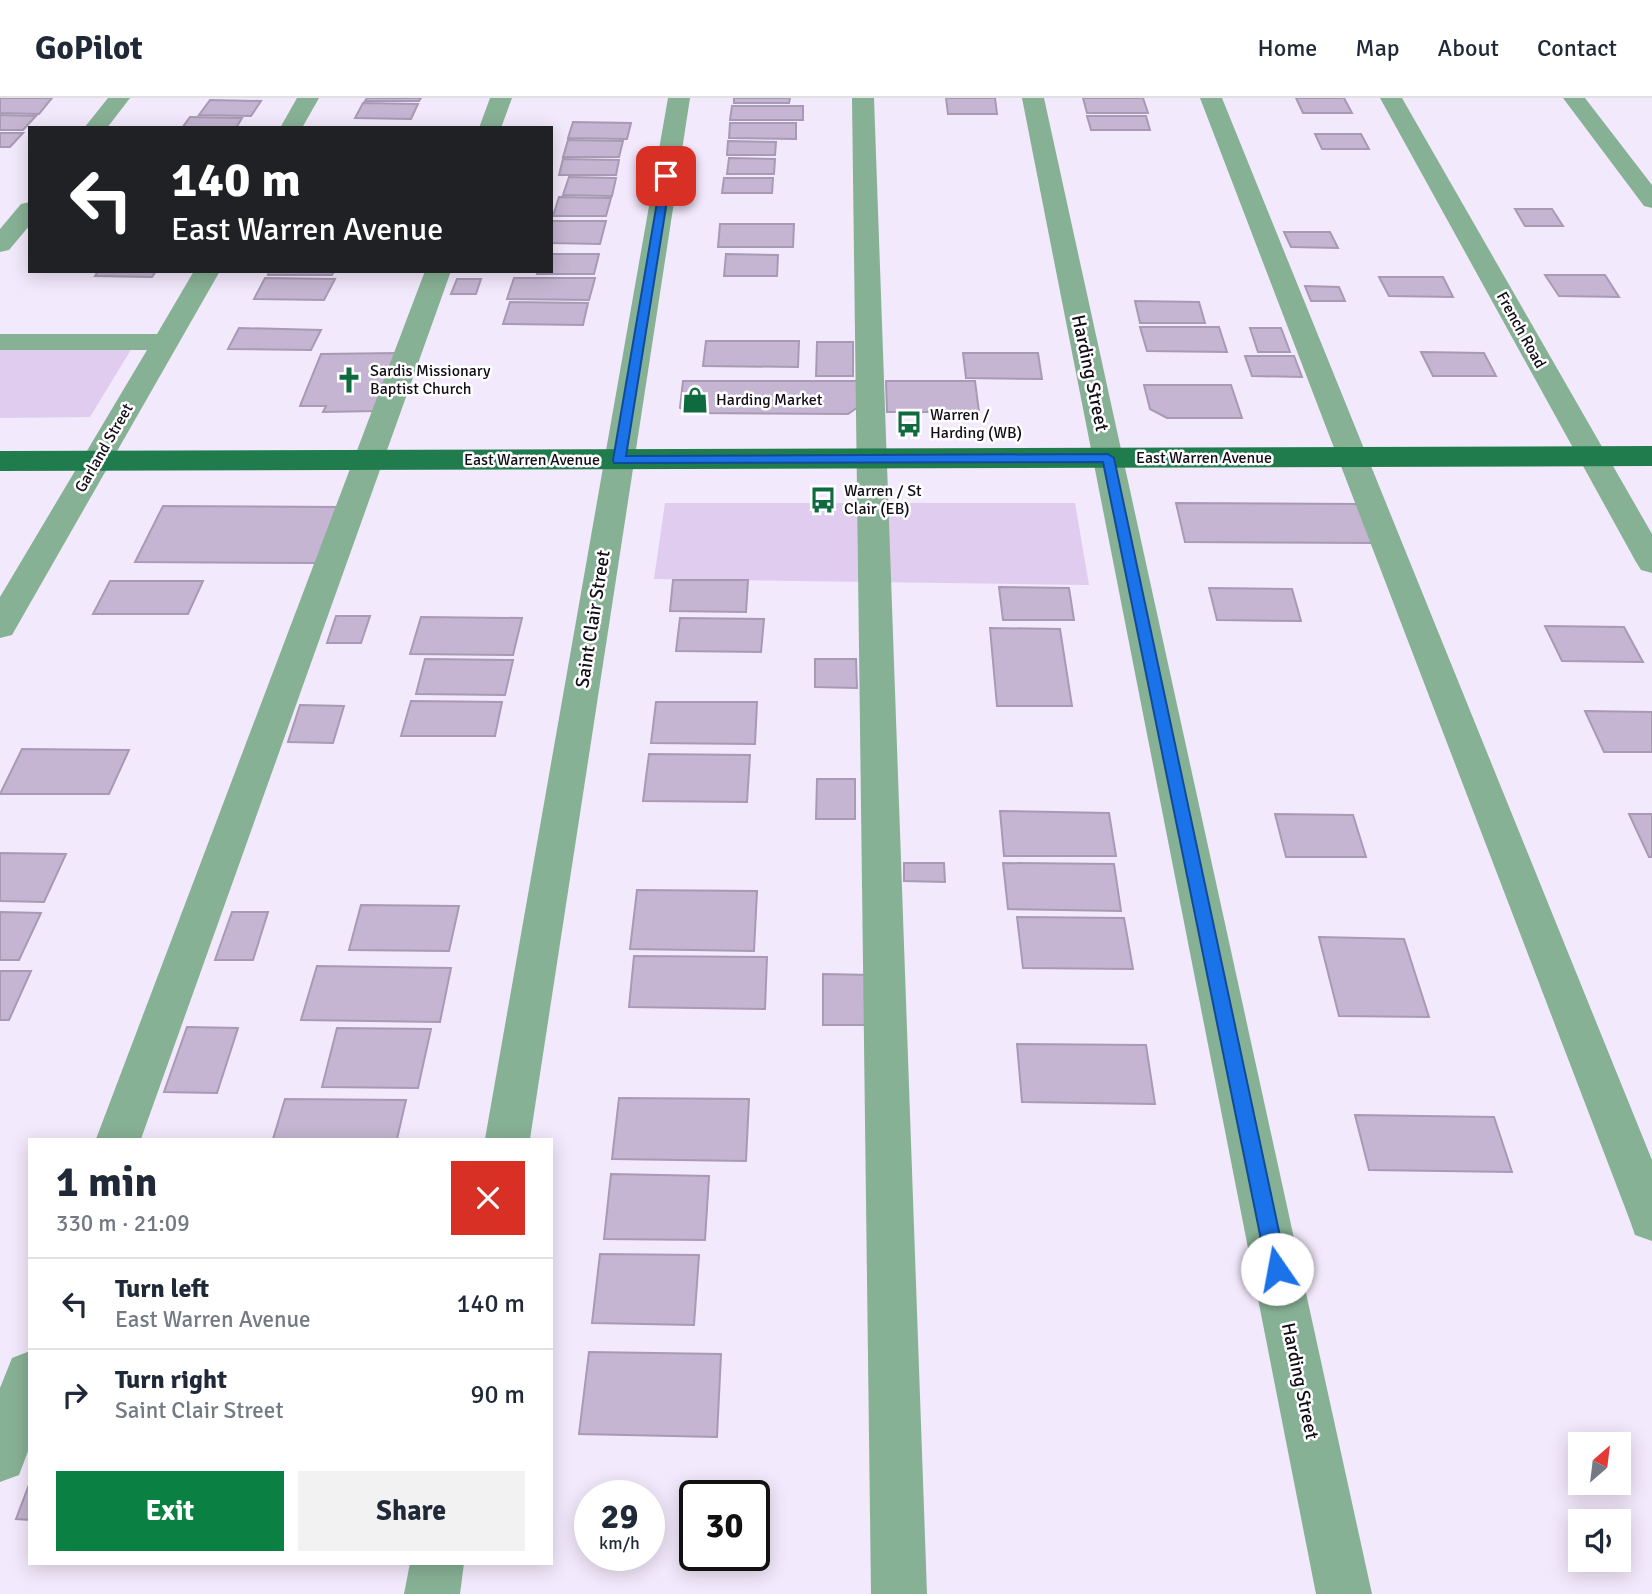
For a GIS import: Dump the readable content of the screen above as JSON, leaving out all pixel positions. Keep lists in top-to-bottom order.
{
  "streets": {
    "main road": ["East Warren Avenue"],
    "street": [
      "French Road",
      "Harding Street",
      "Garland Street",
      "Saint Clair Street"
    ]
  },
  "crossings": [
    ["French Road", "East Warren Avenue"],
    ["Harding Street", "East Warren Avenue"],
    ["Garland Street", "East Warren Avenue"],
    ["East Warren Avenue", "Saint Clair Street"]
  ],
  "places": {
    "church": ["Sardis Missionary Baptist Church"],
    "shop": ["Harding Market"],
    "bus stop": ["Warren / Harding (WB)", "Warren / St Clair (EB)"]
  },
  "north": "top right",
  "page": {
    "header": "GoPilot",
    "nav": [
      "Home",
      "Map",
      "About",
      "Contact"
    ],
    "turn": ["140 m", "East Warren Avenue"],
    "heading": ["1 min", "330 m · 21:09"],
    "list": [
      {
        "name": "Turn left",
        "note": "East Warren Avenue",
        "value": "140 m"
      },
      {
        "name": "Turn right",
        "note": "Saint Clair Street",
        "value": "90 m"
      }
    ],
    "buttons": ["Exit", "Share"],
    "speed": "29 km/h",
    "limit": "30"
  }
}
